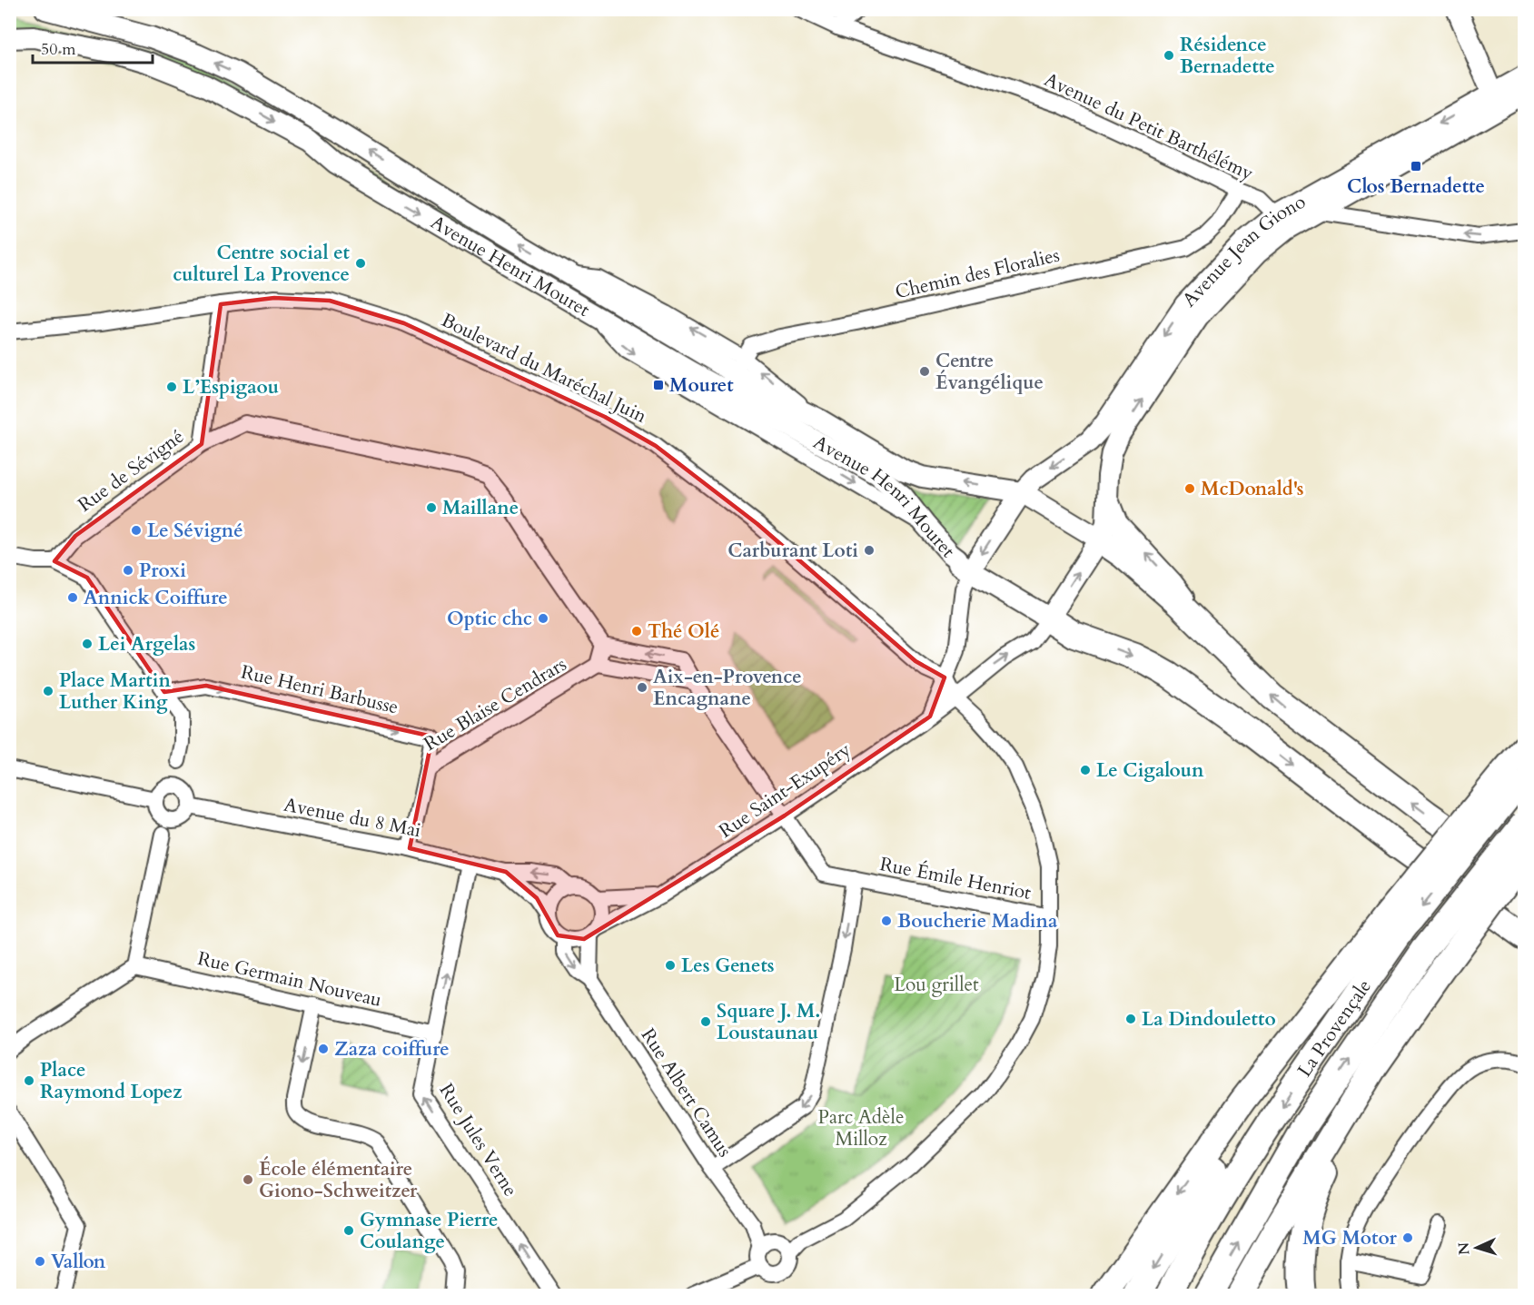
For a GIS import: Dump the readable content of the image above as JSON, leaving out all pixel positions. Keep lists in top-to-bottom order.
{
  "streets": {
    "highway": ["La Provençale"],
    "main road": ["Avenue Jean Giono", "Avenue Henri Mouret"],
    "street": [
      "Avenue du Petit Barthélémy",
      "Chemin des Floralies",
      "Boulevard du Maréchal Juin",
      "Rue de Sévigné",
      "Rue Henri Barbusse",
      "Rue Blaise Cendrars",
      "Rue Saint-Exupéry",
      "Avenue du 8 Mai",
      "Rue Émile Henriot",
      "Rue Germain Nouveau",
      "Rue Albert Camus",
      "Rue Jules Verne"
    ]
  },
  "crossings": [
    ["Avenue du Petit Barthélémy", "Avenue Jean Giono"],
    ["Avenue du Petit Barthélémy", "Chemin des Floralies"],
    ["Avenue Jean Giono", "Avenue Henri Mouret"],
    ["Avenue Jean Giono", "Rue Saint-Exupéry"],
    ["Avenue Henri Mouret", "Chemin des Floralies"],
    ["Avenue Henri Mouret", "Rue Saint-Exupéry"],
    ["Boulevard du Maréchal Juin", "Rue de Sévigné"],
    ["Rue Henri Barbusse", "Rue Blaise Cendrars"],
    ["Rue Blaise Cendrars", "Avenue du 8 Mai"],
    ["Rue Saint-Exupéry", "Avenue du 8 Mai"],
    ["Rue Saint-Exupéry", "Rue Émile Henriot"],
    ["Rue Saint-Exupéry", "Rue Albert Camus"],
    ["Avenue du 8 Mai", "Rue Albert Camus"],
    ["Avenue du 8 Mai", "Rue Jules Verne"],
    ["Rue Germain Nouveau", "Rue Jules Verne"]
  ],
  "one_way": ["Rue Henri Barbusse", "Rue Jules Verne"],
  "parks": ["Lou grillet", "Parc Adèle Milloz"],
  "places": {
    "other": [
      "Résidence Bernadette",
      "Centre social et culturel La Provence",
      "Centre Évangélique",
      "L’Espigaou",
      "McDonald's",
      "Maillane",
      "Le Sévigné",
      "Carburant Loti",
      "Proxi",
      "Annick Coiffure",
      "Optic chc",
      "Thé Olé",
      "Lei Argelas",
      "Aix-en-Provence Encagnane",
      "Place Martin Luther King",
      "Le Cigaloun",
      "Boucherie Madina",
      "Les Genets",
      "La Dindouletto",
      "Square J. M. Loustaunau",
      "Zaza coiffure",
      "Place Raymond Lopez",
      "École élémentaire Giono-Schweitzer",
      "Gymnase Pierre Coulange",
      "MG Motor",
      "Vallon"
    ],
    "transit": ["Clos Bernadette", "Mouret"]
  },
  "scale_bar": "50 m",
  "north": "left"
}
